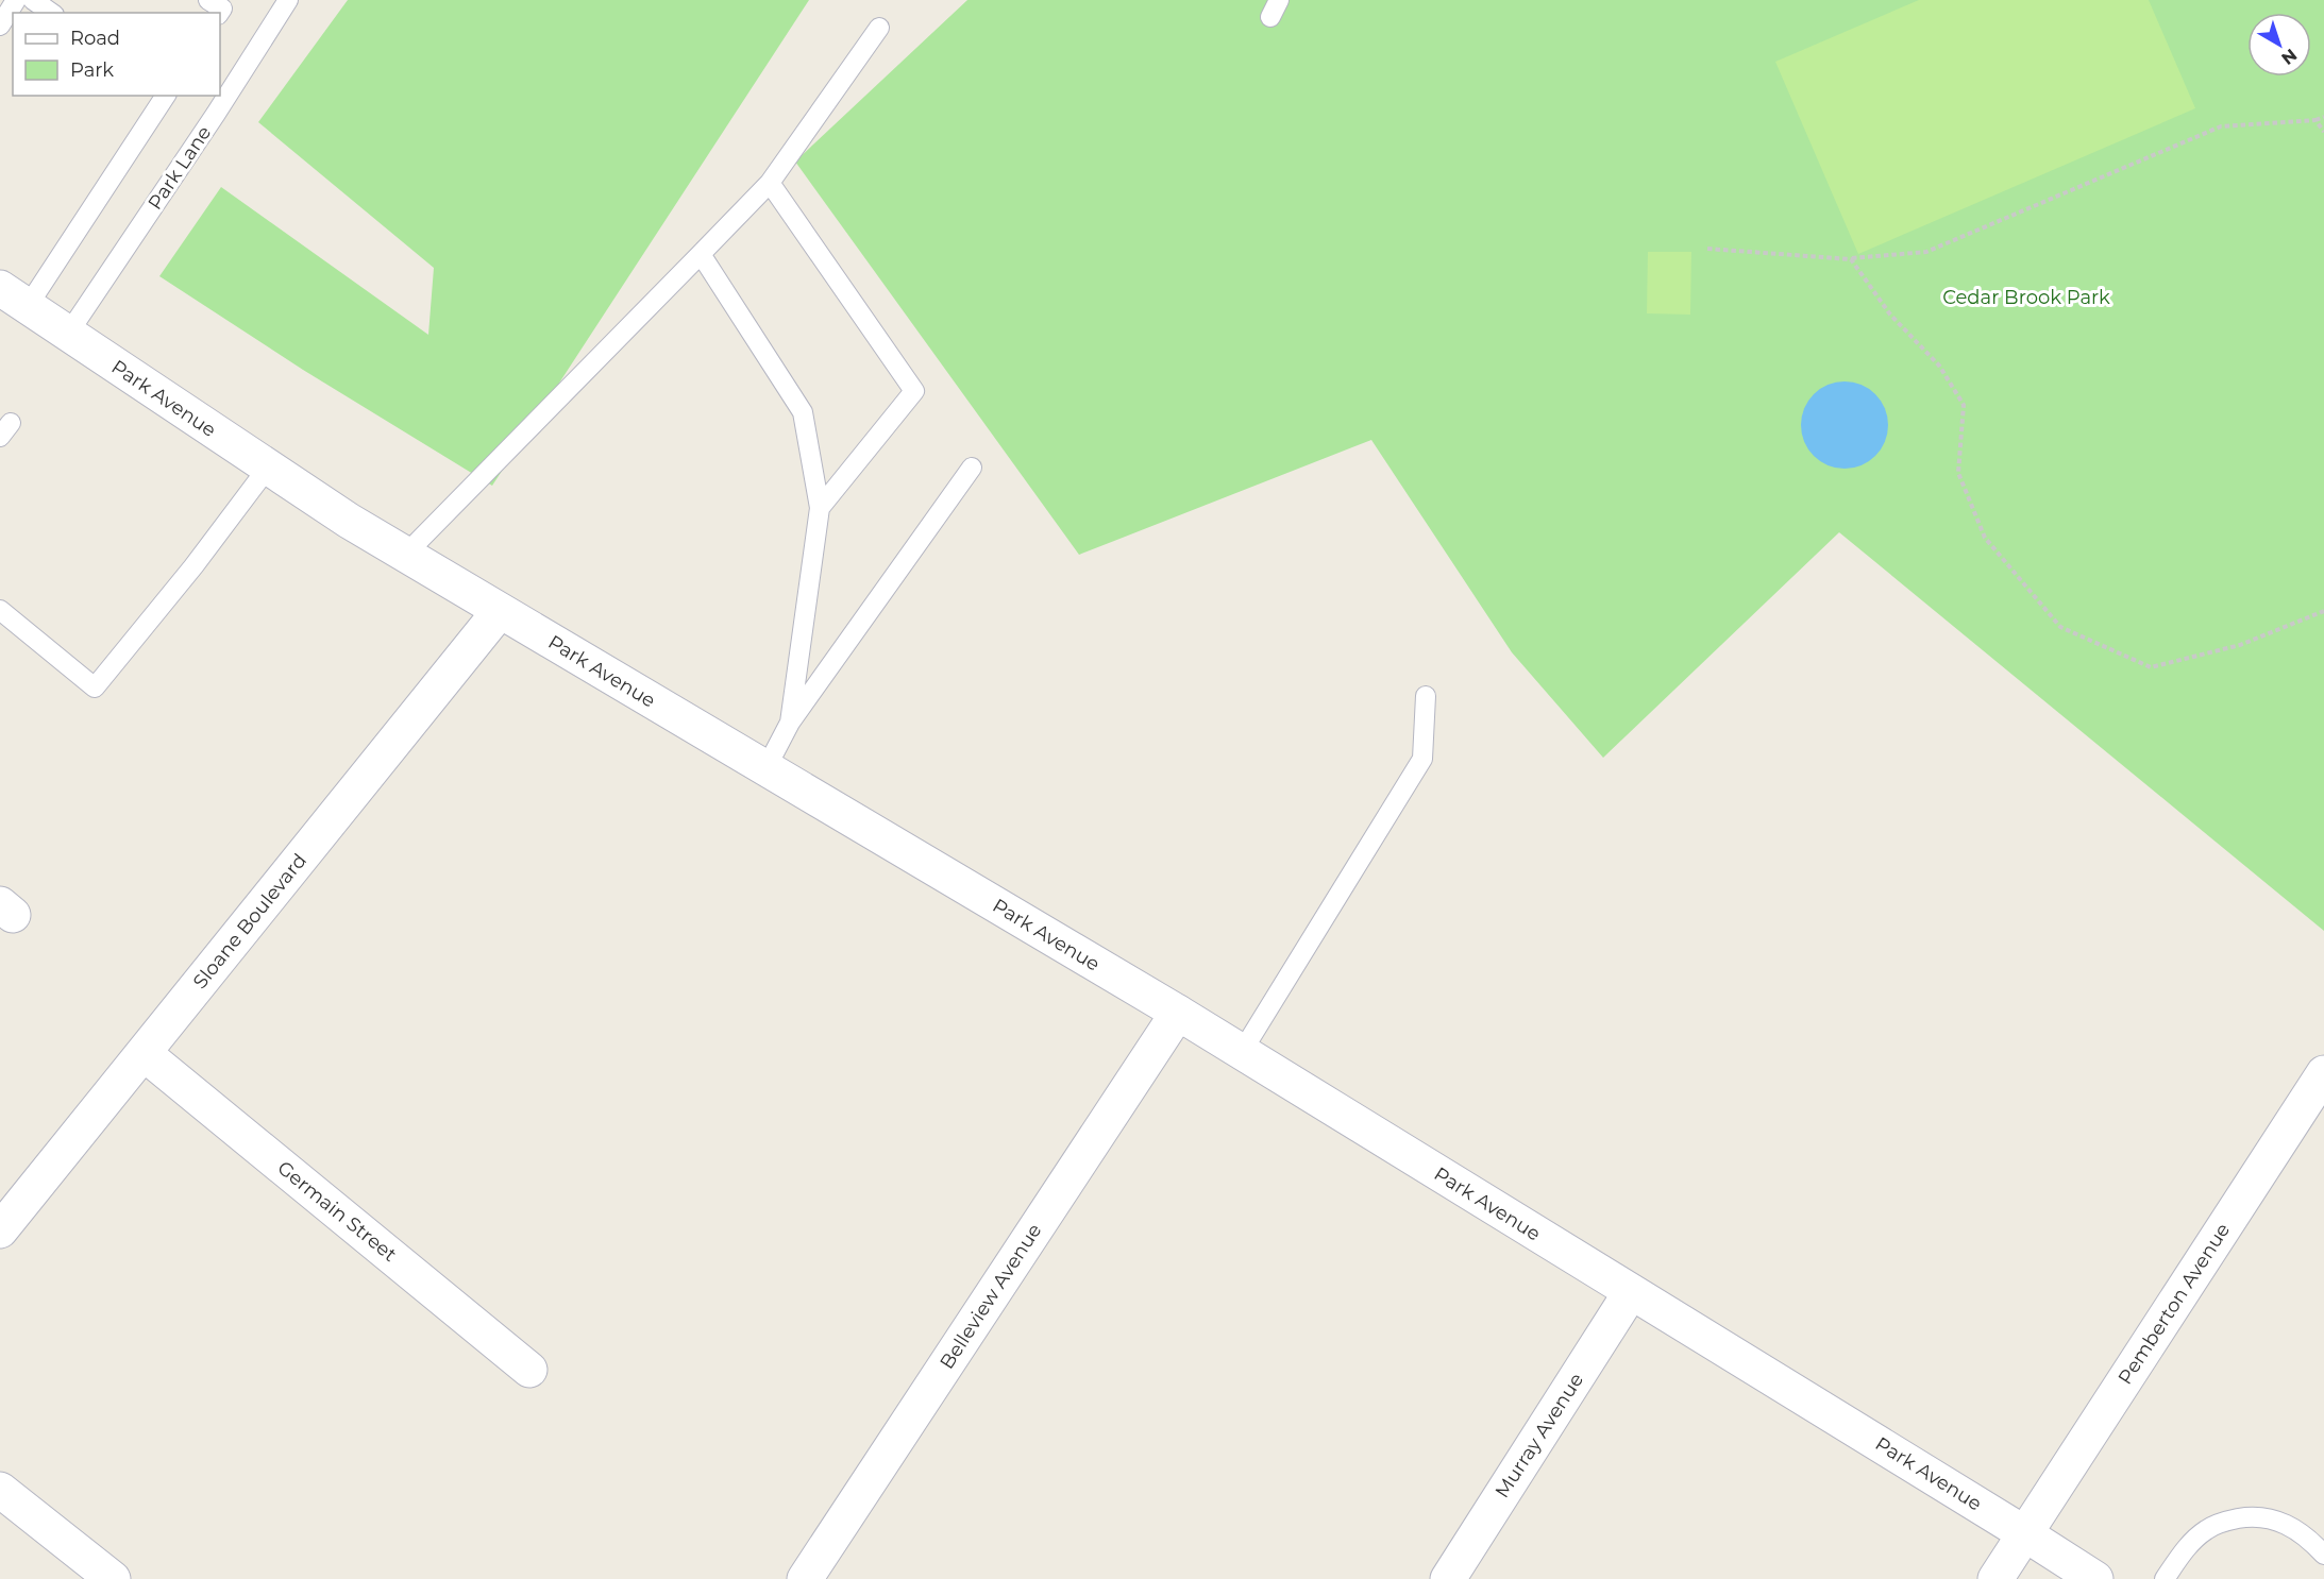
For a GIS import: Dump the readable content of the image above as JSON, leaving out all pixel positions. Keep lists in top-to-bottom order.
{
  "streets": {
    "street": [
      "Park Avenue",
      "Sloane Boulevard",
      "Germain Street",
      "Belleview Avenue",
      "Pemberton Avenue",
      "Murray Avenue"
    ],
    "lane": ["Park Lane"]
  },
  "crossings": [
    ["Park Lane", "Park Avenue"],
    ["Park Avenue", "Sloane Boulevard"],
    ["Park Avenue", "Belleview Avenue"],
    ["Park Avenue", "Pemberton Avenue"],
    ["Park Avenue", "Murray Avenue"],
    ["Sloane Boulevard", "Germain Street"]
  ],
  "parks": ["Cedar Brook Park"],
  "legend": ["Road", "Park"],
  "north": "bottom right"
}
